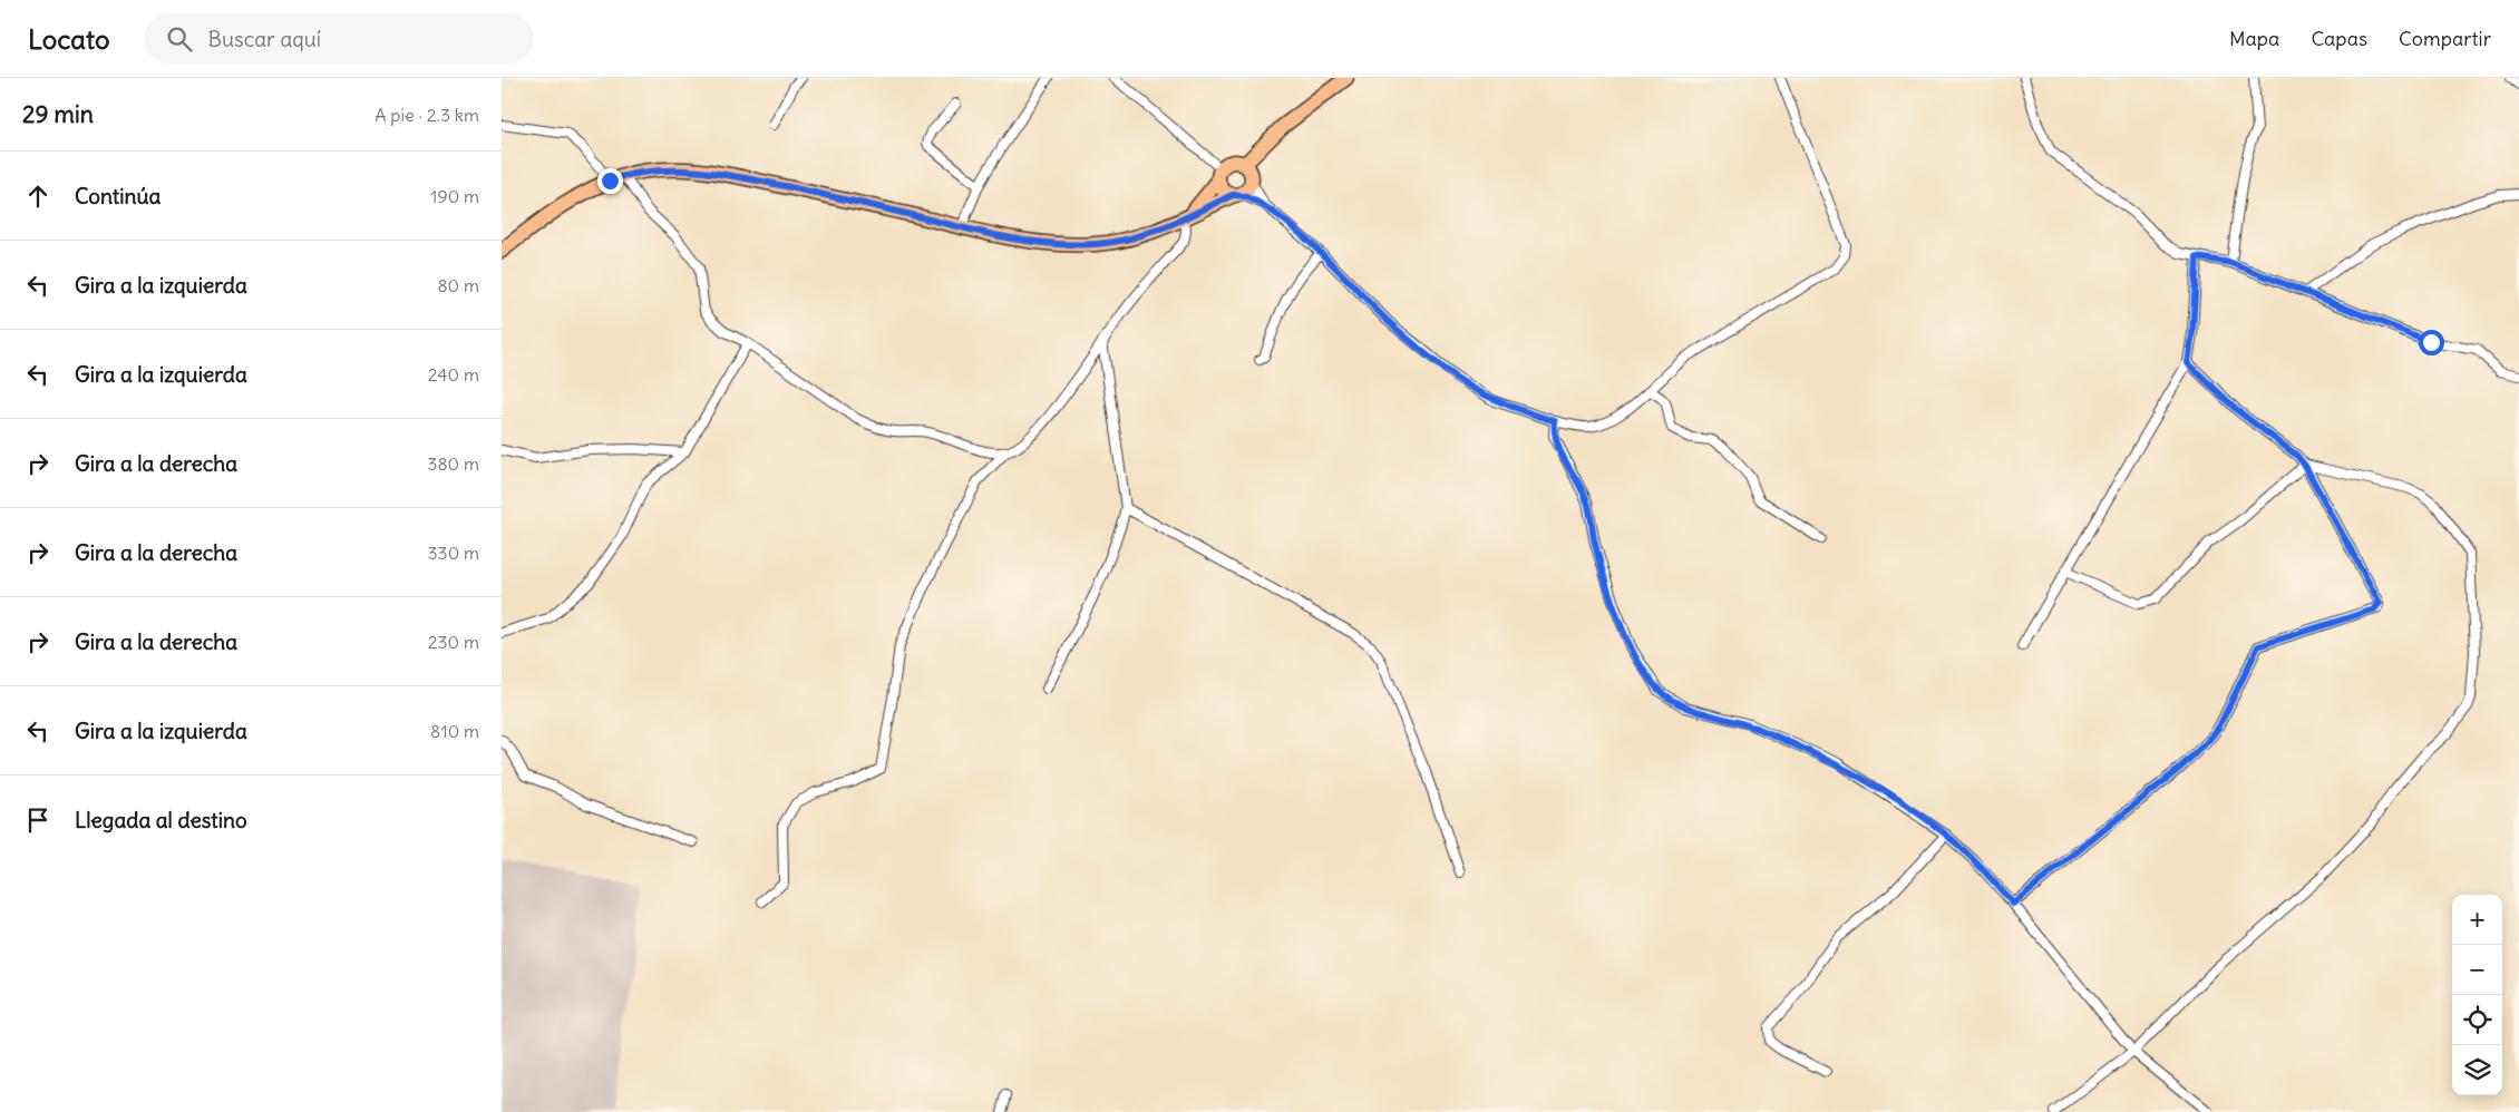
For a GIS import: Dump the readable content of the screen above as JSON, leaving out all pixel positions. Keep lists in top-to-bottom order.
{
  "page": {
    "header": "Locato",
    "search": "Buscar aquí",
    "nav": ["Mapa", "Capas", "Compartir"],
    "heading": ["29 min", "A pie · 2.3 km"],
    "list": [
      ["Continúa", "190 m"],
      ["Gira a la izquierda", "80 m"],
      ["Gira a la izquierda", "240 m"],
      ["Gira a la derecha", "380 m"],
      ["Gira a la derecha", "330 m"],
      ["Gira a la derecha", "230 m"],
      ["Gira a la izquierda", "810 m"],
      "Llegada al destino"
    ],
    "map_buttons": ["+", "−"]
  }
}
